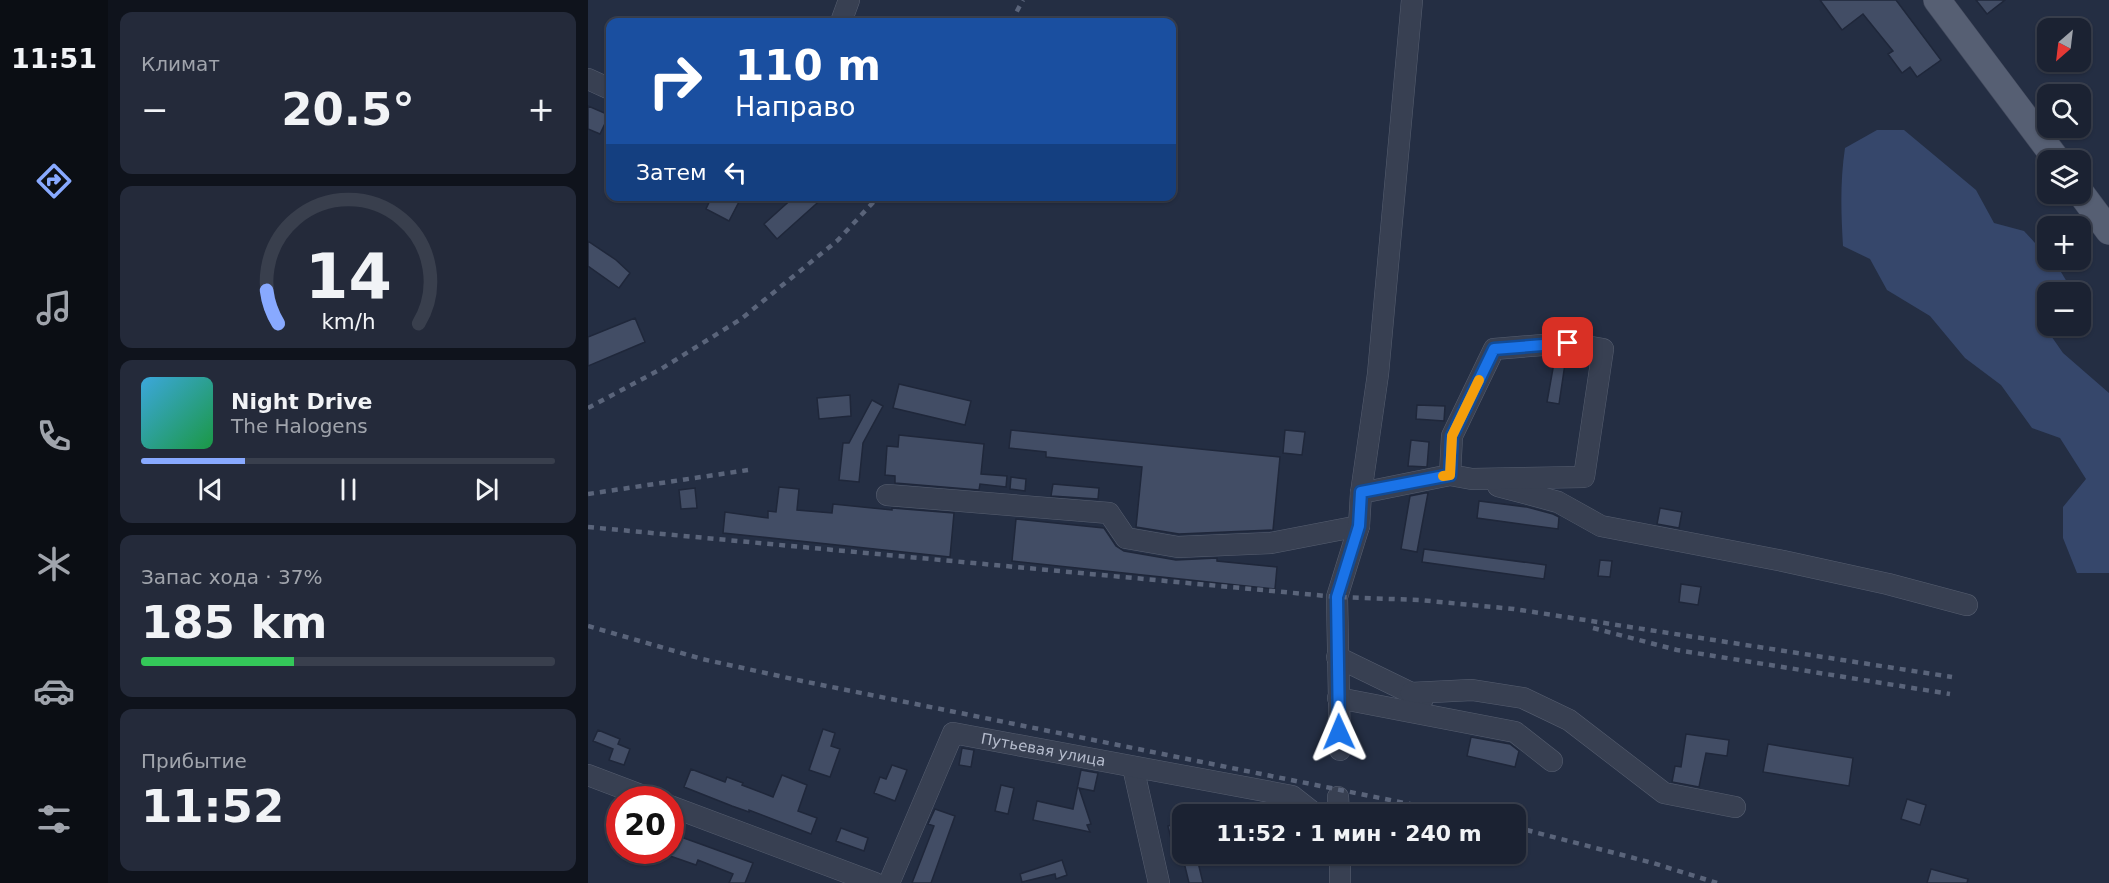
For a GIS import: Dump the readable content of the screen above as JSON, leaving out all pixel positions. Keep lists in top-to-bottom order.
{
  "streets": {
    "street": ["Путьевая улица"]
  },
  "north": "bottom left",
  "page": {
    "tabs": "11:51",
    "tile": [
      "Климат",
      ["Запас хода · 37%", "185 km"],
      ["Прибытие", "11:52"]
    ],
    "map_buttons": ["+", "−"],
    "turn": ["110 m", "Направо"],
    "heat": ["−", "20.5°", "+"],
    "then": "Затем",
    "song": ["Night Drive", "The Halogens"],
    "limit": "20",
    "trip": "11:52 · 1 мин · 240 m",
    "gauge": ["14", "km/h"]
  }
}
